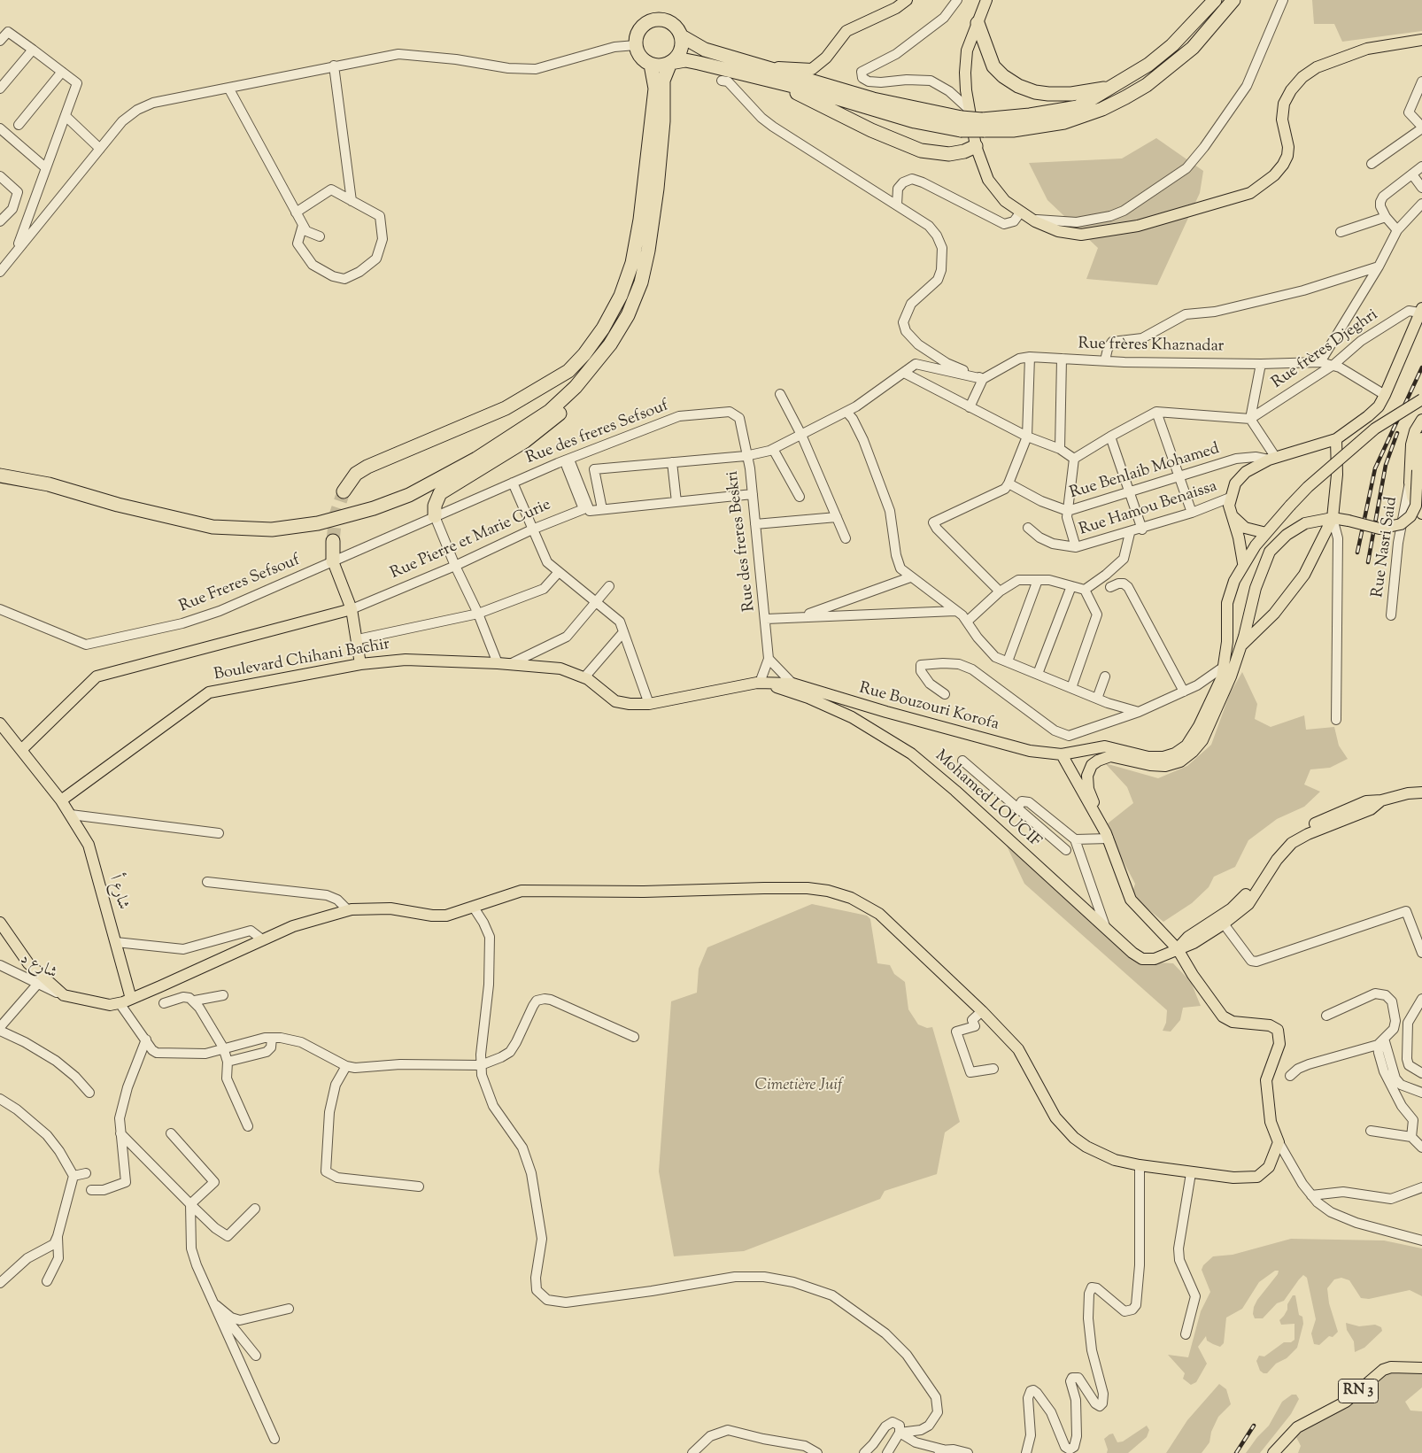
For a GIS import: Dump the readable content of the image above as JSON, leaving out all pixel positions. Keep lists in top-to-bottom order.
{
  "streets": {
    "main road": [
      "Rue Pierre et Marie Curie",
      "Boulevard Chihani Bachir",
      "Rue Bouzouri Korofa",
      "Mohamed LOUCIF",
      "شارع أ",
      "RN 3"
    ],
    "street": [
      "Rue frères Khaznadar",
      "Rue frères Djeghri",
      "Rue des freres Sefsouf",
      "Rue Benlaib Mohamed",
      "Rue Hamou Benaissa",
      "Rue des freres Beskri",
      "Rue Nasri Said",
      "Rue Freres Sefsouf",
      "شارع د"
    ]
  },
  "crossings": [
    ["Rue frères Khaznadar", "Rue frères Djeghri"],
    ["Rue frères Khaznadar", "Rue des freres Beskri"],
    ["Rue des freres Sefsouf", "Rue des freres Beskri"],
    ["Rue des freres Sefsouf", "Rue Freres Sefsouf"],
    ["Rue Pierre et Marie Curie", "شارع أ"],
    ["Rue des freres Beskri", "Boulevard Chihani Bachir"],
    ["Rue des freres Beskri", "Rue Bouzouri Korofa"],
    ["Rue des freres Beskri", "Mohamed LOUCIF"],
    ["Boulevard Chihani Bachir", "Rue Bouzouri Korofa"],
    ["Boulevard Chihani Bachir", "Mohamed LOUCIF"],
    ["Boulevard Chihani Bachir", "شارع أ"],
    ["Rue Bouzouri Korofa", "Mohamed LOUCIF"]
  ],
  "parks": ["Cimetière Juif"]
}
